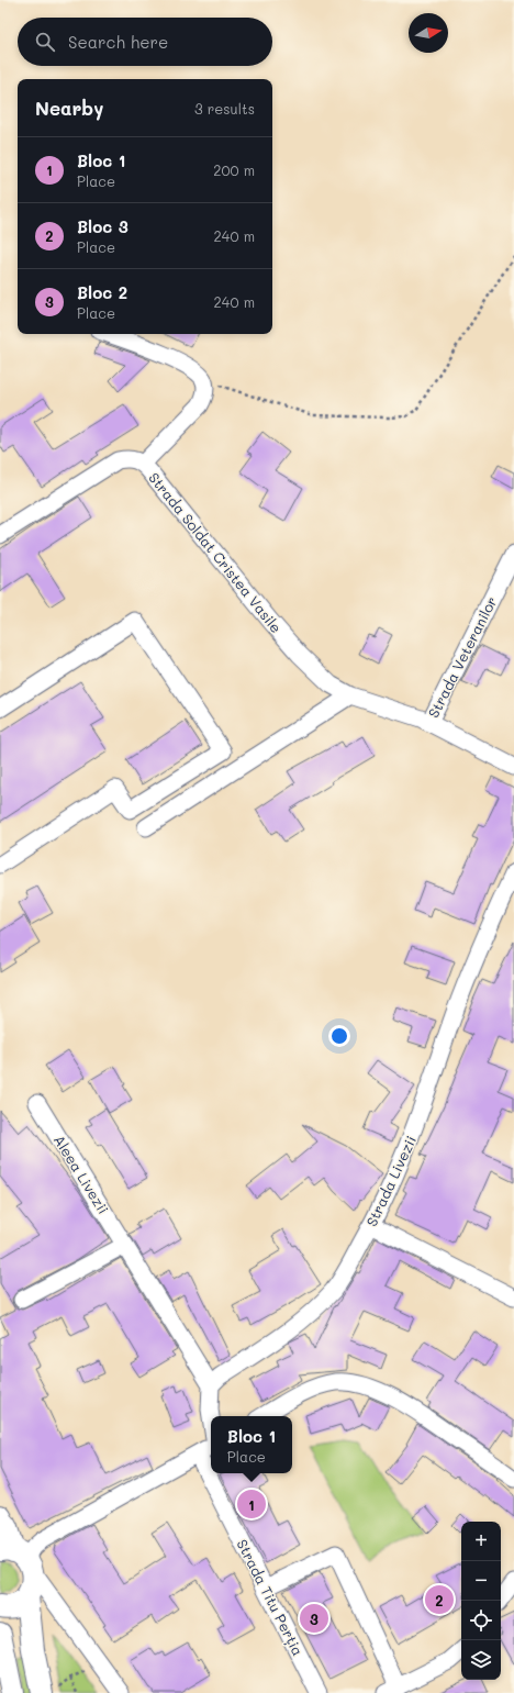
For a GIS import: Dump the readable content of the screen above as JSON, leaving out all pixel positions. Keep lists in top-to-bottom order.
{
  "streets": {
    "street": [
      "Strada Soldat Cristea Vasile",
      "Strada Veteranilor",
      "Aleea Livezii",
      "Strada Livezii",
      "Strada Titu Perția"
    ]
  },
  "crossings": [
    ["Strada Soldat Cristea Vasile", "Strada Veteranilor"],
    ["Aleea Livezii", "Strada Livezii"]
  ],
  "north": "right",
  "page": {
    "search": "Search here",
    "heading": ["Nearby", "3 results"],
    "list": [
      {
        "mark": "1",
        "name": "Bloc 1",
        "note": "Place",
        "value": "200 m"
      },
      {
        "mark": "2",
        "name": "Bloc 3",
        "note": "Place",
        "value": "240 m"
      },
      {
        "mark": "3",
        "name": "Bloc 2",
        "note": "Place",
        "value": "240 m"
      }
    ],
    "popup": ["Bloc 1", "Place"],
    "pins": ["1", "2", "3"],
    "map_buttons": ["+", "−"]
  }
}
